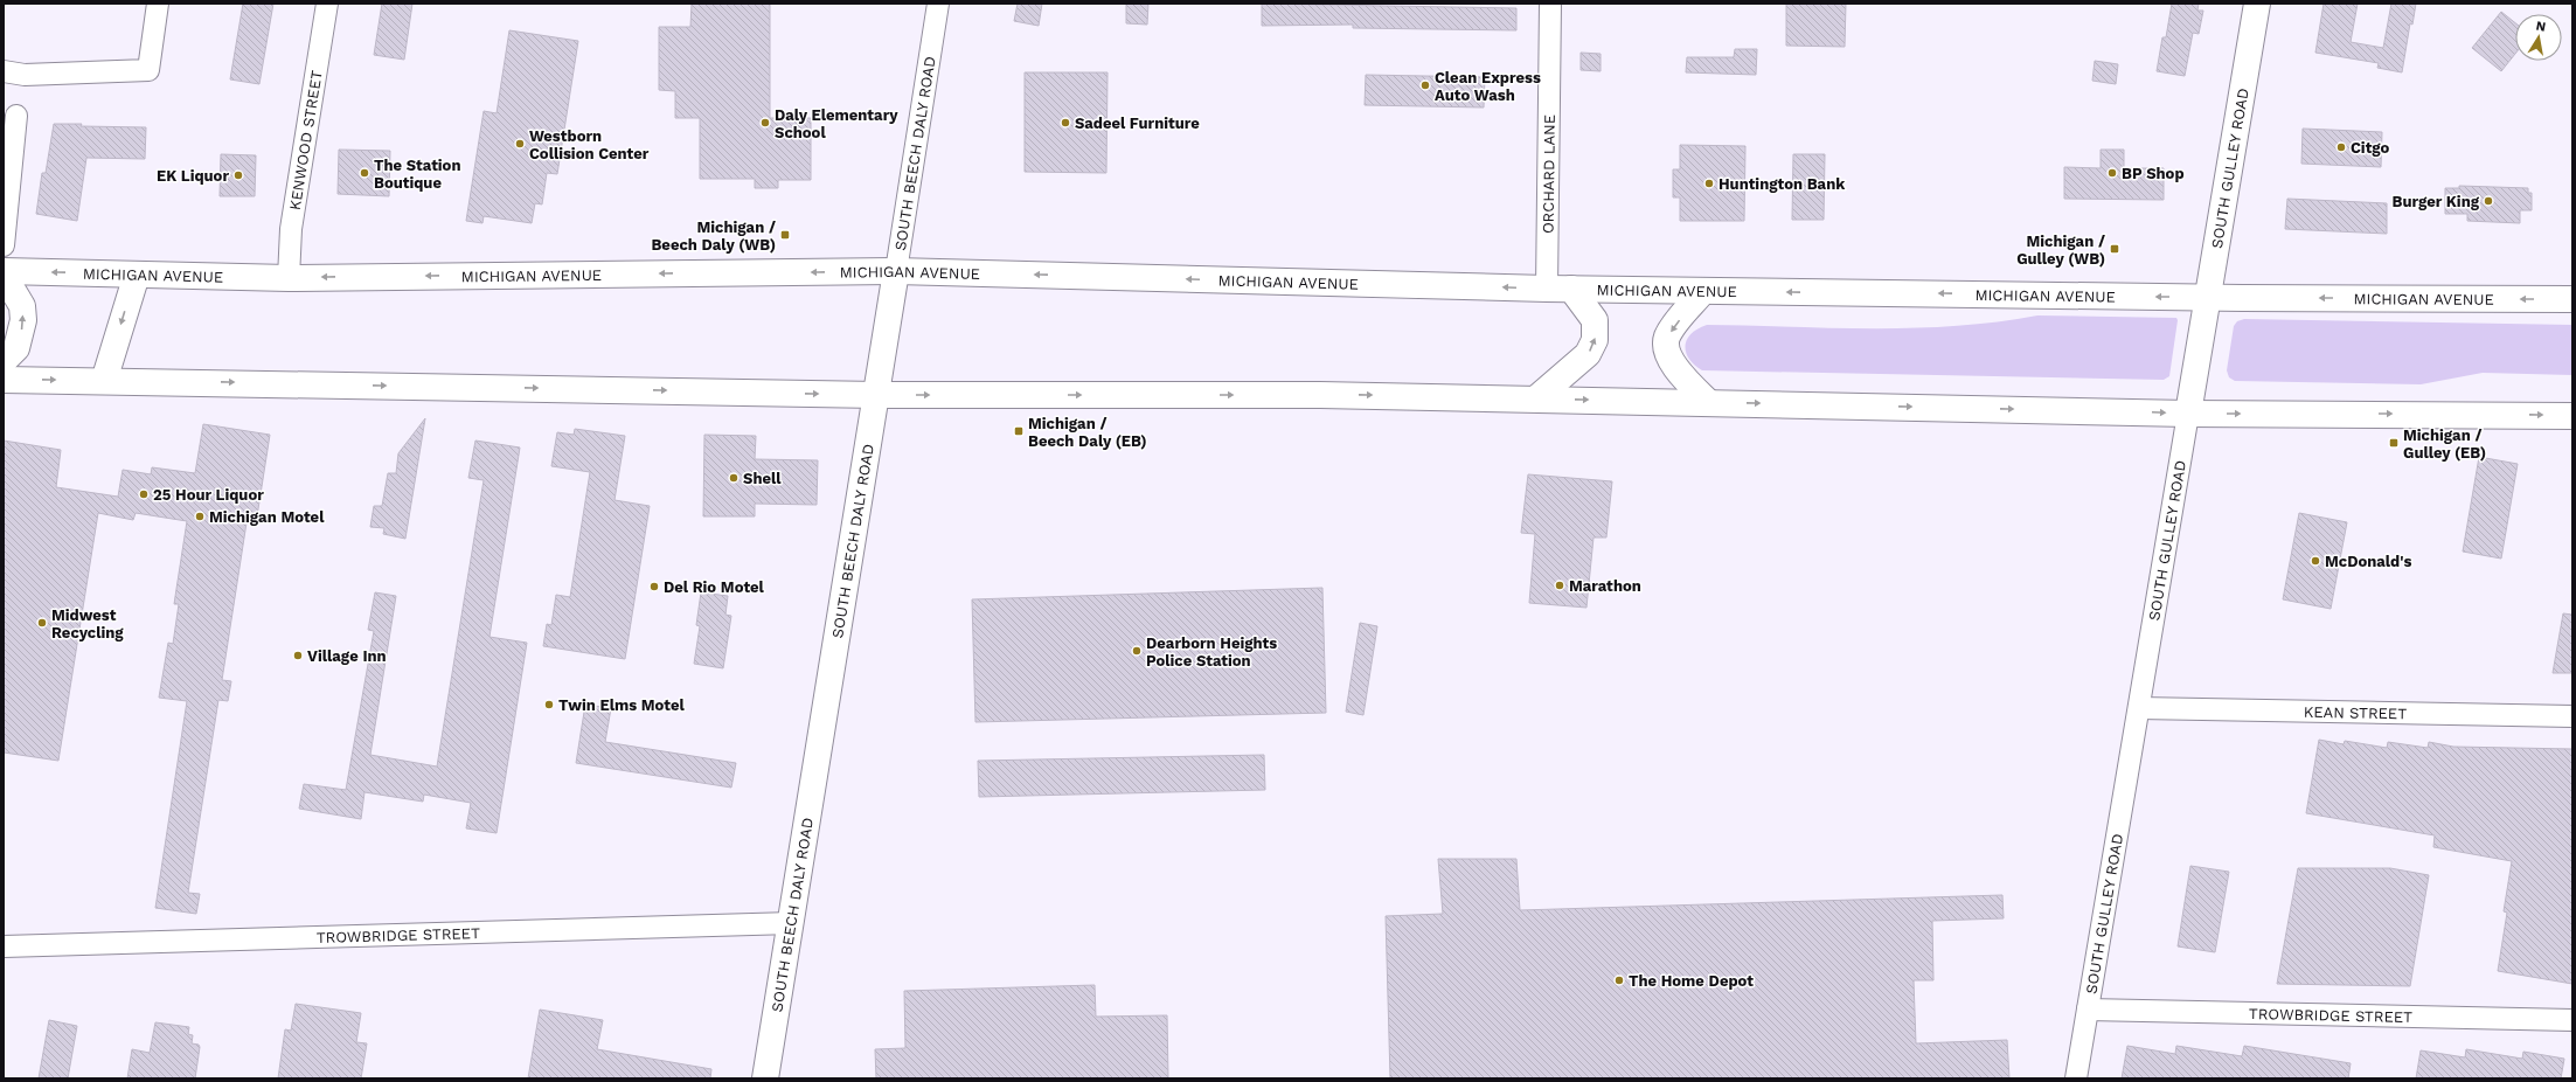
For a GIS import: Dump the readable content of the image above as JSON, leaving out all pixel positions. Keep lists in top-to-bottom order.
{
  "streets": {
    "main road": ["SOUTH BEECH DALY ROAD", "SOUTH GULLEY ROAD", "MICHIGAN AVENUE"],
    "street": [
      "KENWOOD STREET",
      "ORCHARD LANE",
      "KEAN STREET",
      "TROWBRIDGE STREET"
    ]
  },
  "crossings": [
    ["KENWOOD STREET", "MICHIGAN AVENUE"],
    ["SOUTH BEECH DALY ROAD", "MICHIGAN AVENUE"],
    ["SOUTH BEECH DALY ROAD", "TROWBRIDGE STREET"],
    ["SOUTH GULLEY ROAD", "MICHIGAN AVENUE"],
    ["SOUTH GULLEY ROAD", "KEAN STREET"],
    ["SOUTH GULLEY ROAD", "TROWBRIDGE STREET"],
    ["ORCHARD LANE", "MICHIGAN AVENUE"]
  ],
  "places": {
    "other": [
      "Clean Express Auto Wash",
      "Daly Elementary School",
      "Sadeel Furniture",
      "Westborn Collision Center",
      "Citgo",
      "The Station Boutique",
      "BP Shop",
      "EK Liquor",
      "Huntington Bank",
      "Burger King",
      "Shell",
      "25 Hour Liquor",
      "Michigan Motel",
      "McDonald's",
      "Marathon",
      "Del Rio Motel",
      "Midwest Recycling",
      "Dearborn Heights Police Station",
      "Village Inn",
      "Twin Elms Motel",
      "The Home Depot"
    ],
    "transit": [
      "Michigan / Beech Daly (WB)",
      "Michigan / Gulley (WB)",
      "Michigan / Beech Daly (EB)",
      "Michigan / Gulley (EB)"
    ]
  },
  "north": "top"
}
